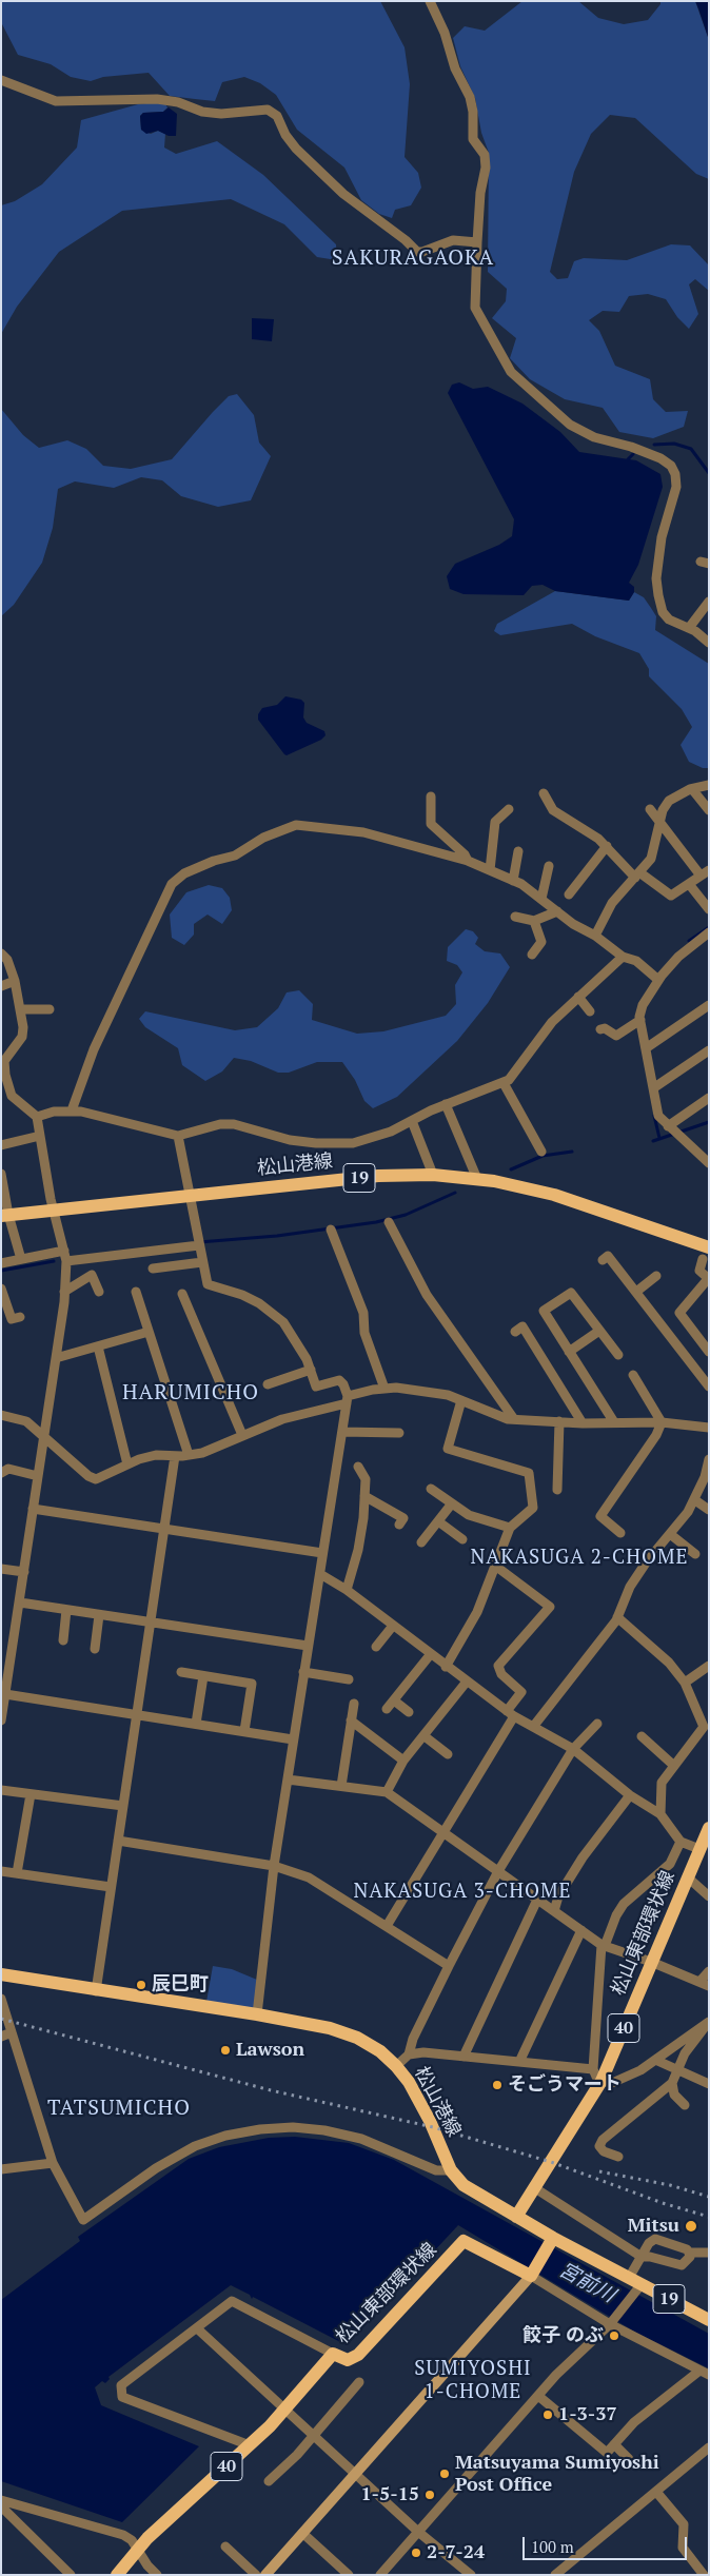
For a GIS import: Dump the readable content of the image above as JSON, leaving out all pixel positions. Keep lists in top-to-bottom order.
{
  "streets": {
    "main road": [
      "松山港線",
      "19",
      "松山東部環状線",
      "40"
    ]
  },
  "crossings": [
    ["松山港線", "松山東部環状線"]
  ],
  "districts": [
    "SAKURAGAOKA",
    "HARUMICHO",
    "NAKASUGA 2-CHOME",
    "NAKASUGA 3-CHOME",
    "TATSUMICHO",
    "SUMIYOSHI 1-CHOME"
  ],
  "water": ["宮前川"],
  "places": [
    "辰巳町",
    "Lawson",
    "そごうマート",
    "Mitsu",
    "餃子 のぶ",
    "1-3-37",
    "Matsuyama Sumiyoshi Post Office",
    "1-5-15",
    "2-7-24"
  ],
  "scale_bar": "100 m"
}
